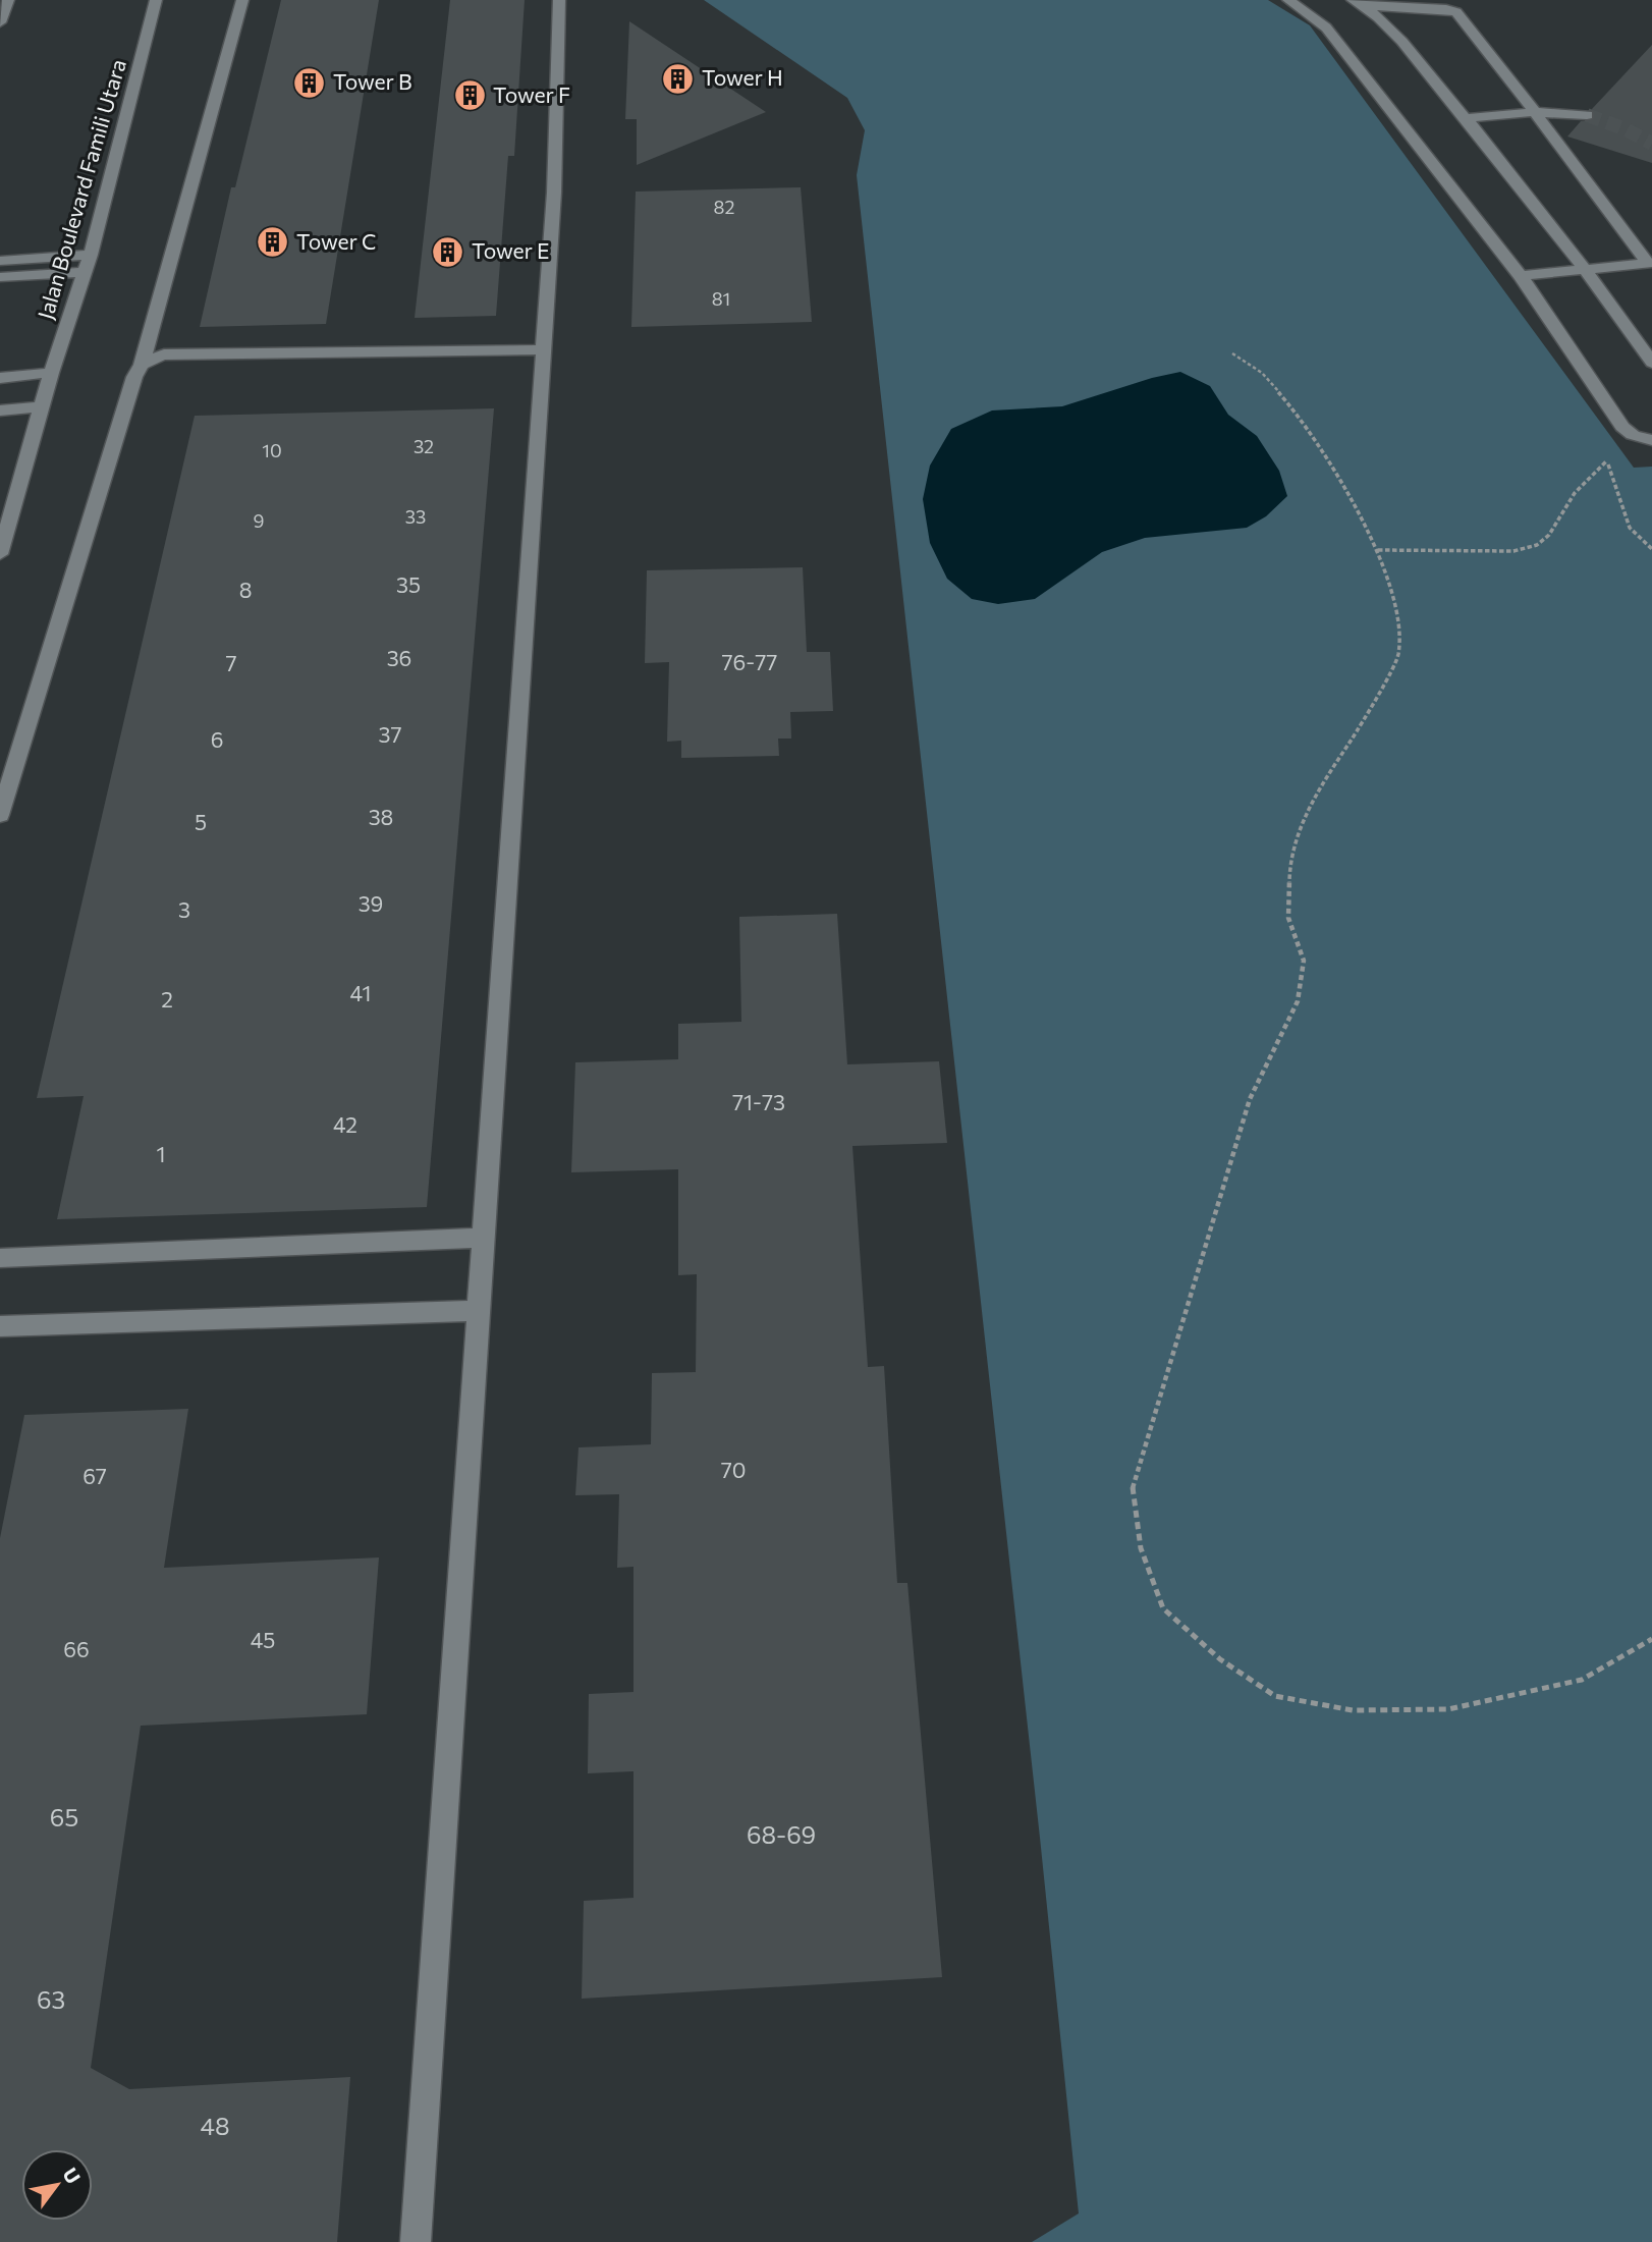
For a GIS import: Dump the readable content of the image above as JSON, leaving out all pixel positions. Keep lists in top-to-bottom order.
{
  "streets": {
    "street": ["Jalan Boulevard Famili Utara"]
  },
  "places": {
    "building": [
      "Tower H",
      "Tower B",
      "Tower F",
      "Tower C",
      "Tower E"
    ]
  },
  "house_numbers": [
    "82",
    "81",
    "32",
    "10",
    "33",
    "9",
    "35",
    "8",
    "36",
    "76-77",
    "7",
    "37",
    "6",
    "38",
    "5",
    "39",
    "3",
    "41",
    "2",
    "71-73",
    "42",
    "1",
    "70",
    "67",
    "45",
    "66",
    "65",
    "68-69",
    "63",
    "48"
  ],
  "north": "top right"
}
